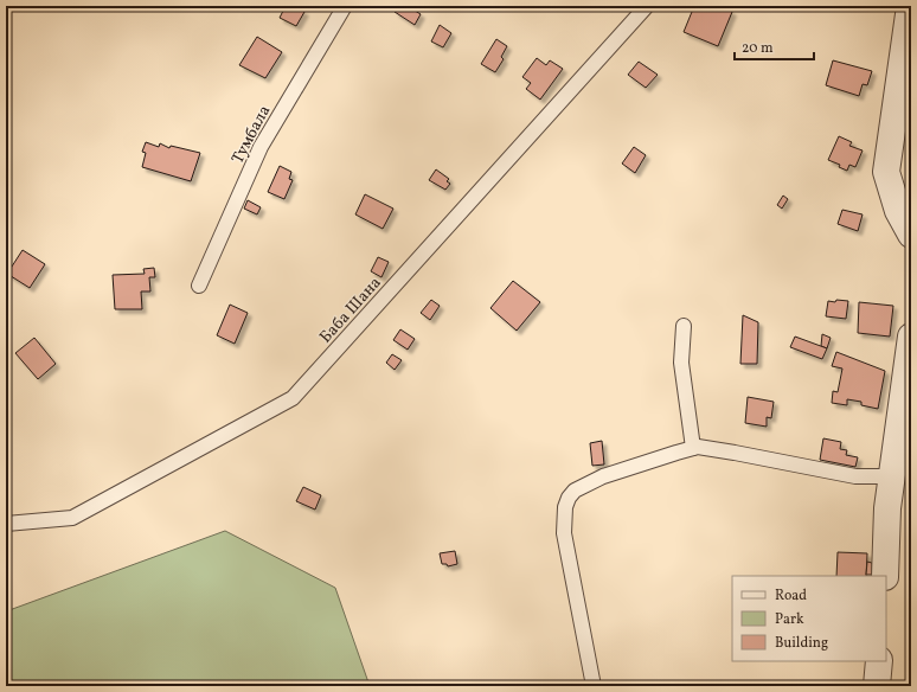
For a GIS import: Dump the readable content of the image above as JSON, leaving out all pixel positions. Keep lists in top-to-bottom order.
{
  "streets": {
    "lane": ["Тумбала", "Баба Шана"]
  },
  "legend": ["Road", "Park", "Building"],
  "scale_bar": "20 m"
}
